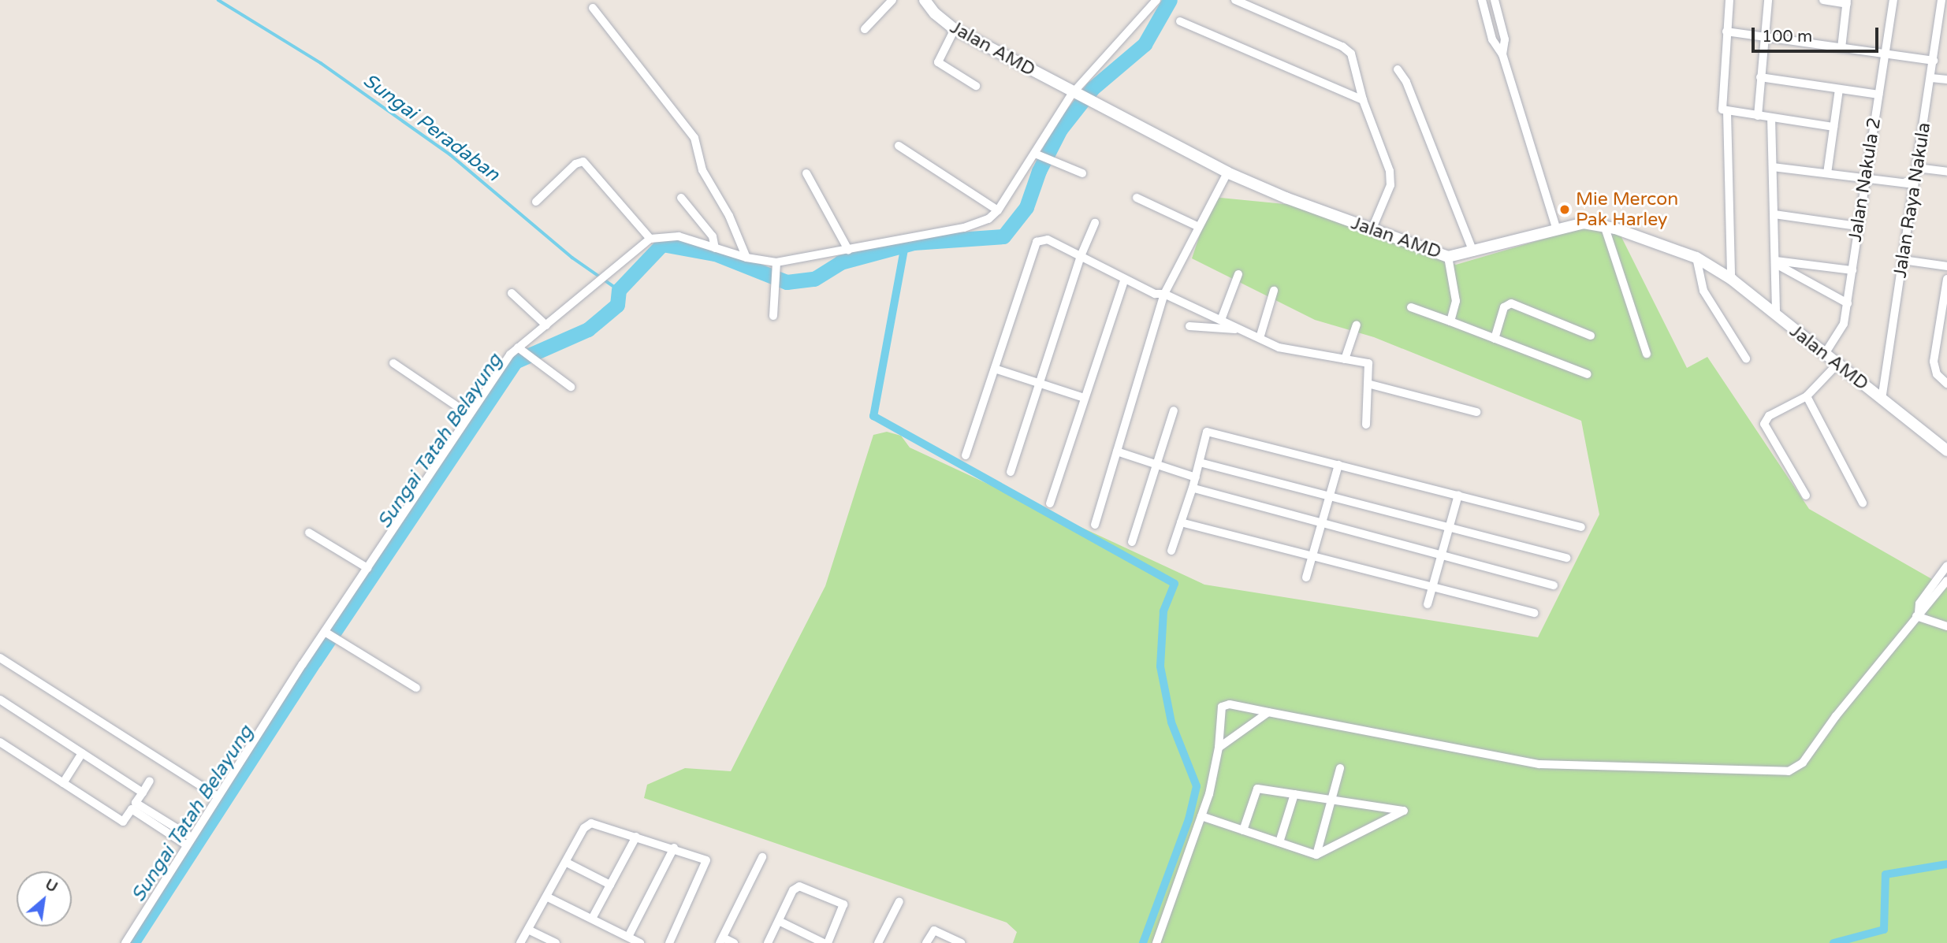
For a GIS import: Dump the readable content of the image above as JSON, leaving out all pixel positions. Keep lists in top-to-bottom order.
{
  "streets": {
    "street": ["Jalan AMD", "Jalan Nakula 2", "Jalan Raya Nakula"]
  },
  "crossings": [
    ["Jalan AMD", "Jalan Nakula 2"],
    ["Jalan AMD", "Jalan Raya Nakula"]
  ],
  "water": ["Sungai Peradaban", "Sungai Tatah Belayung"],
  "places": ["Mie Mercon Pak Harley"],
  "scale_bar": "100 m",
  "north": "top right"
}
